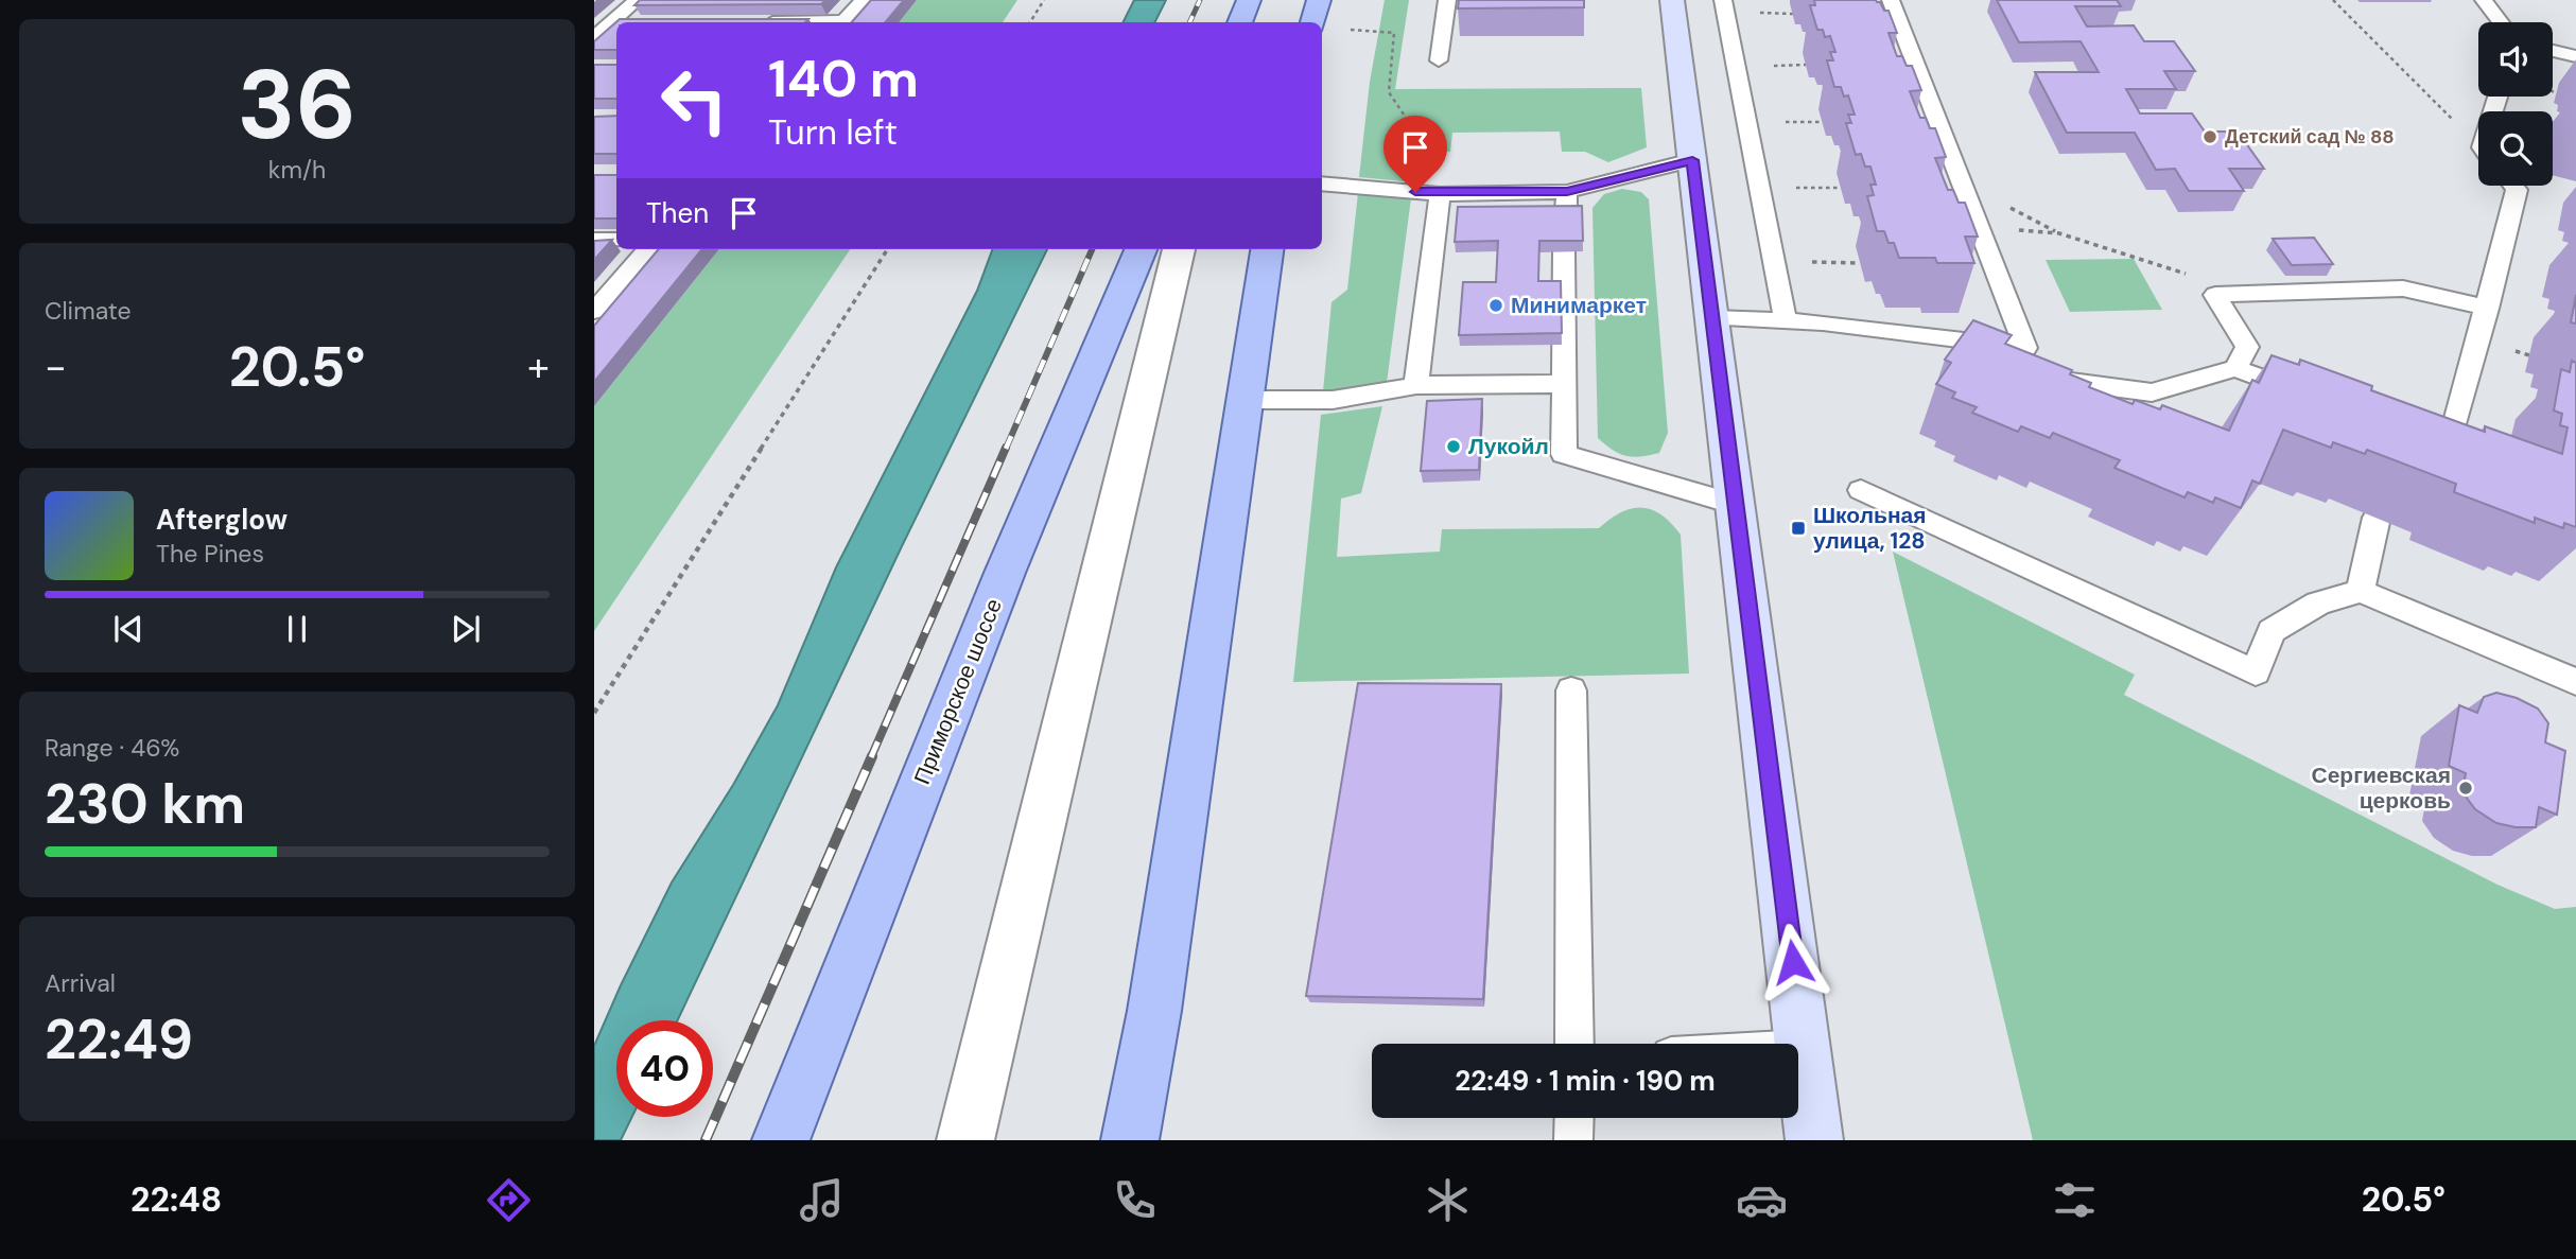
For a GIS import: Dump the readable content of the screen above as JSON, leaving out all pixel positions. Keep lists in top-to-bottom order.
{
  "streets": {
    "main road": ["Приморское шоссе"]
  },
  "places": {
    "other": [
      "Детский сад № 88",
      "Минимаркет",
      "Лукойл",
      "Сергиевская церковь"
    ],
    "transit": ["Школьная улица, 128"]
  },
  "page": {
    "tile": [
      ["36", "km/h"],
      "Climate",
      ["Range · 46%", "230 km"],
      ["Arrival", "22:49"]
    ],
    "turn": ["140 m", "Turn left"],
    "then": "Then",
    "heat": ["−", "20.5°", "+"],
    "song": ["Afterglow", "The Pines"],
    "limit": "40",
    "trip": "22:49 · 1 min · 190 m",
    "tabs": ["22:48", "20.5°"]
  }
}
